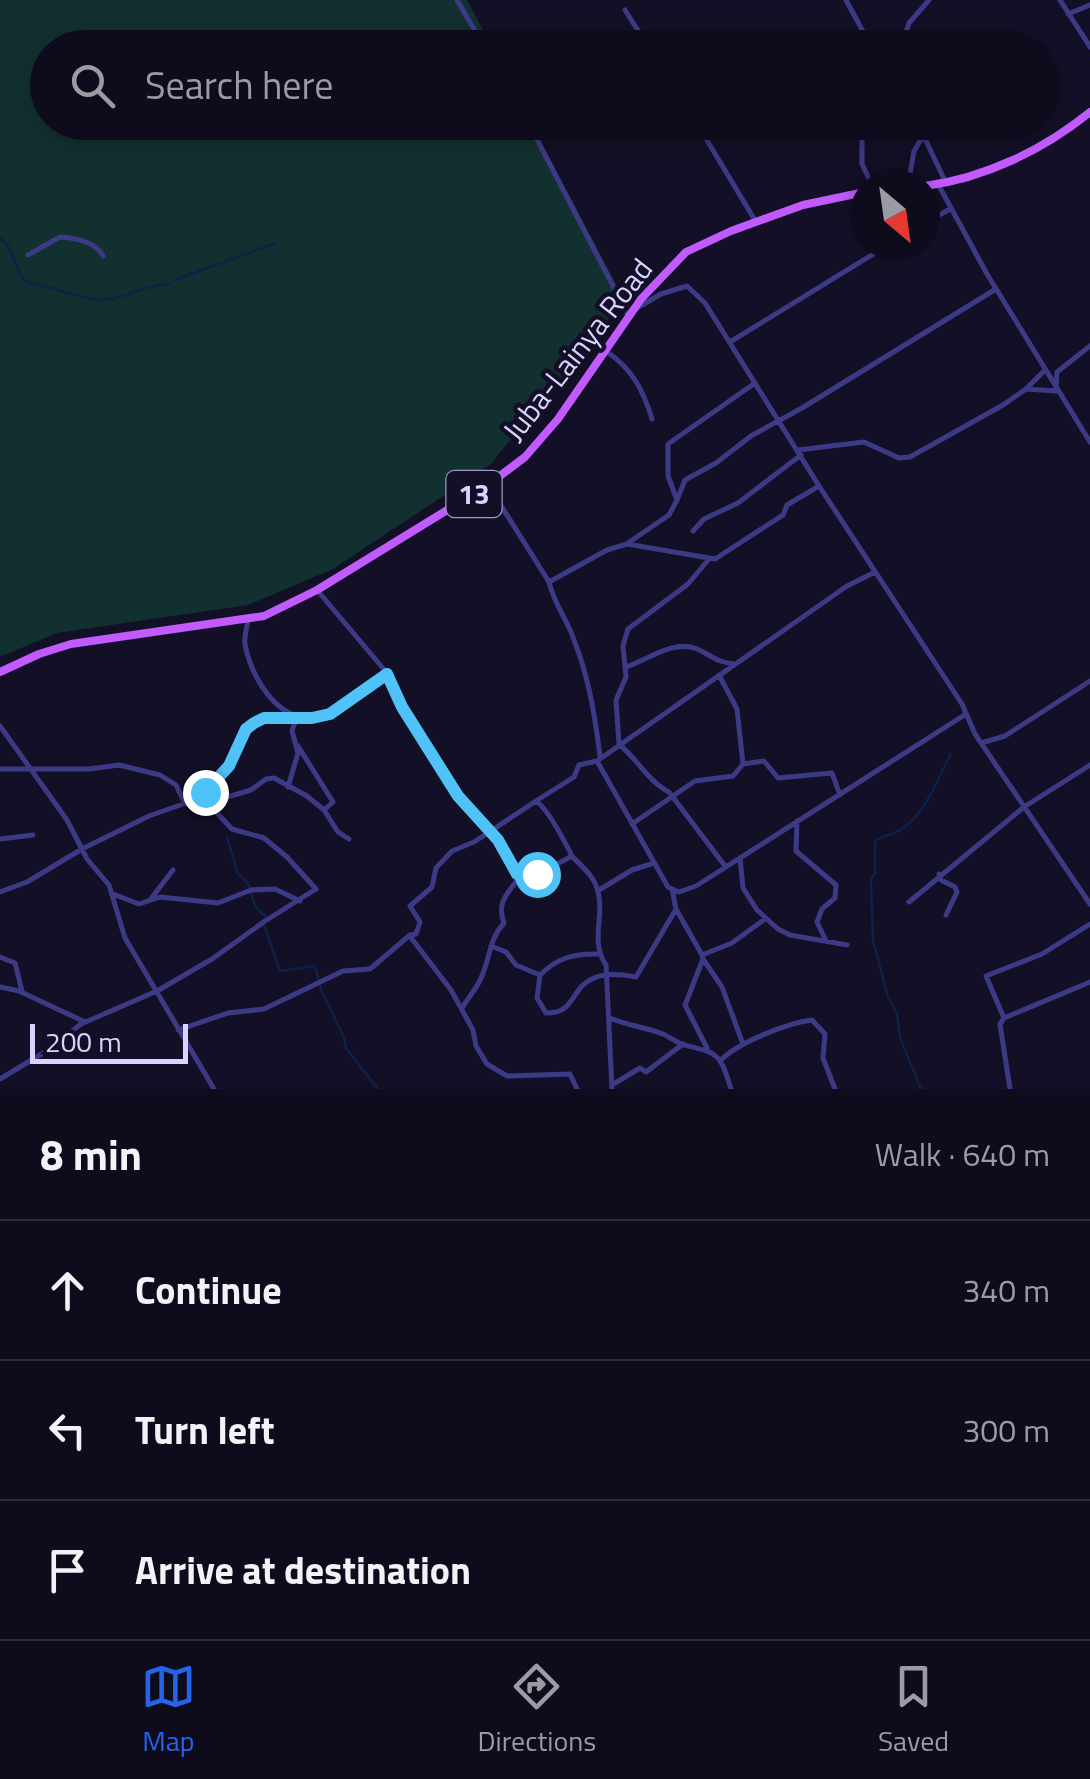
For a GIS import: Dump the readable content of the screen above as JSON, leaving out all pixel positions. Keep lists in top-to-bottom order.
{
  "streets": {
    "main road": ["Juba-Lainya Road", "13"]
  },
  "scale_bar": "200 m",
  "north": "bottom right",
  "page": {
    "search": "Search here",
    "scale": "200 m",
    "heading": ["8 min", "Walk · 640 m"],
    "list": [
      ["Continue", "340 m"],
      ["Turn left", "300 m"],
      "Arrive at destination"
    ],
    "nav": ["Map", "Directions", "Saved"]
  }
}
